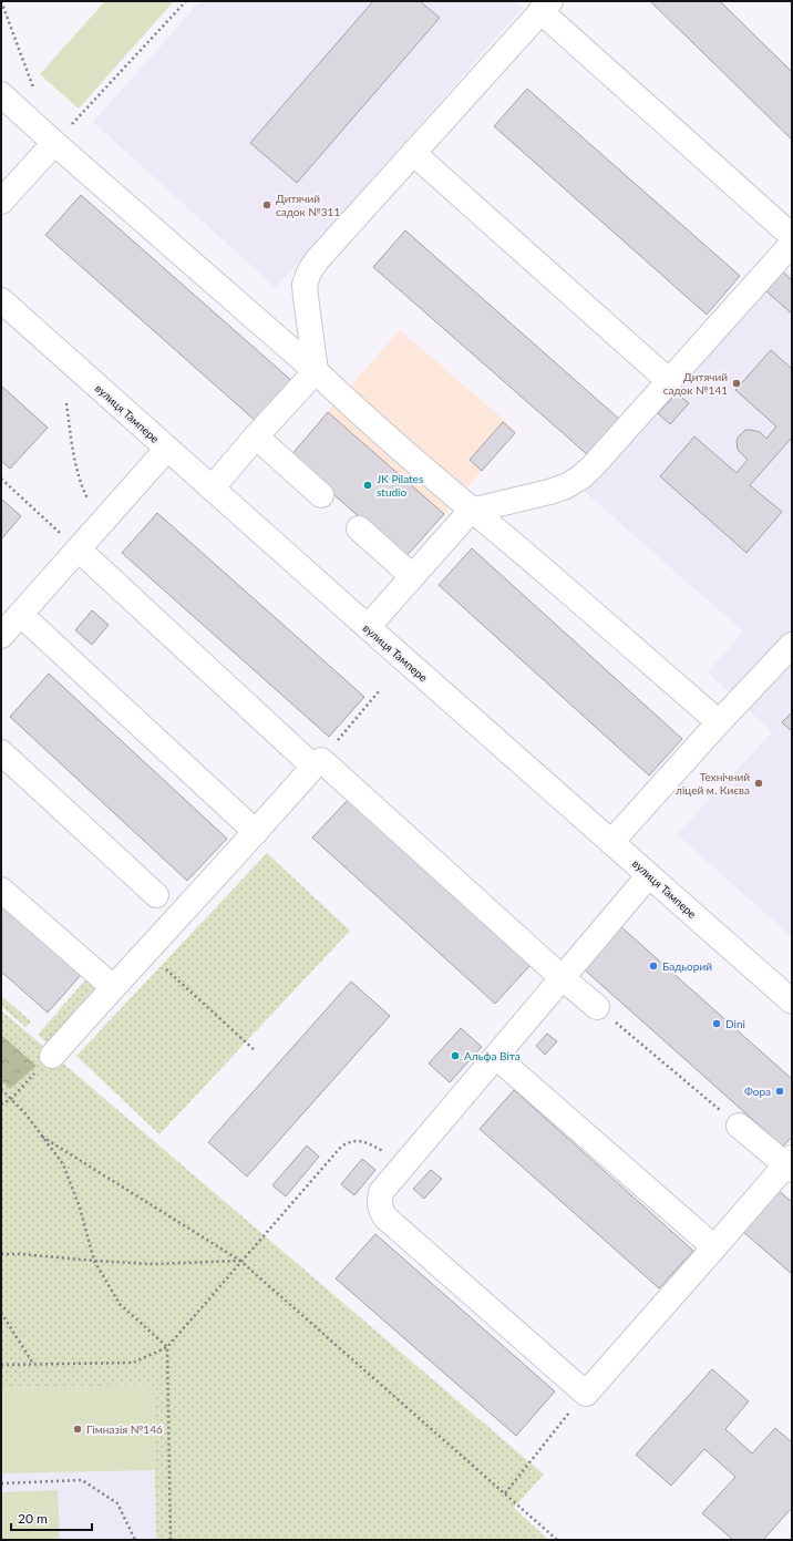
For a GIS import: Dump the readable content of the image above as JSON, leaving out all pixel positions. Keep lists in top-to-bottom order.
{
  "streets": {
    "street": ["вулиця Тампере"]
  },
  "places": [
    "Дитячий садок №311",
    "Дитячий садок №141",
    "JK Pilates studio",
    "Технічний ліцей м. Києва",
    "Бадьорий",
    "Dini",
    "Альфа Віта",
    "Фора",
    "Гімназія №146"
  ],
  "scale_bar": "20 m"
}
